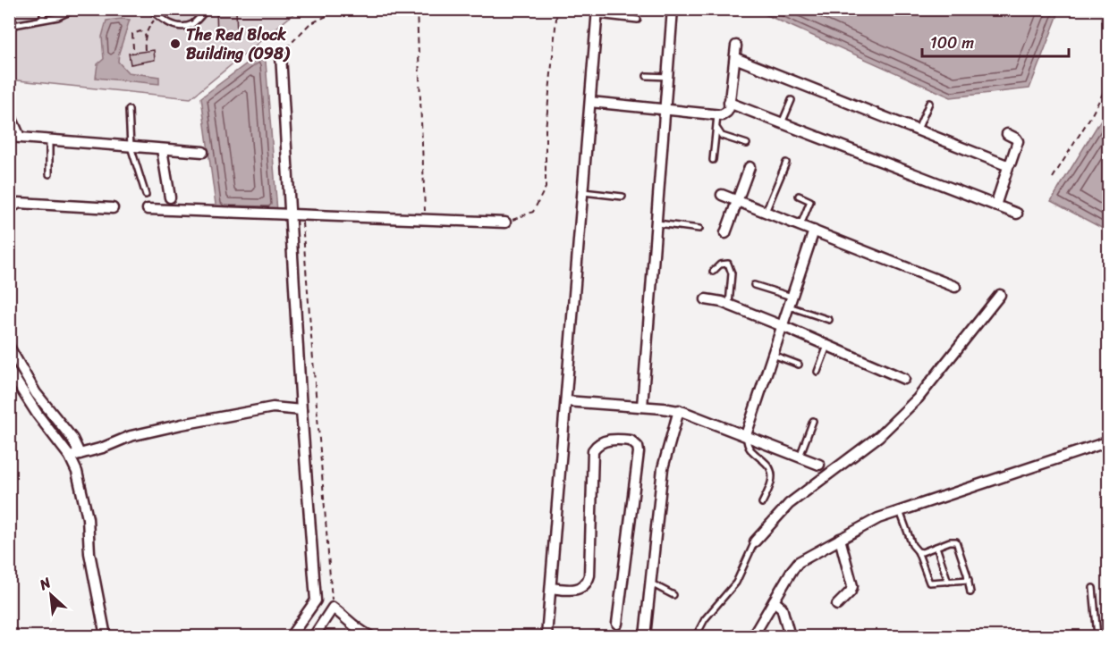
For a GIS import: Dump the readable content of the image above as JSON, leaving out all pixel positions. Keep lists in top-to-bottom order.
{
  "places": ["The Red Block Building (098)"],
  "scale_bar": "100 m",
  "north": "top left"
}
